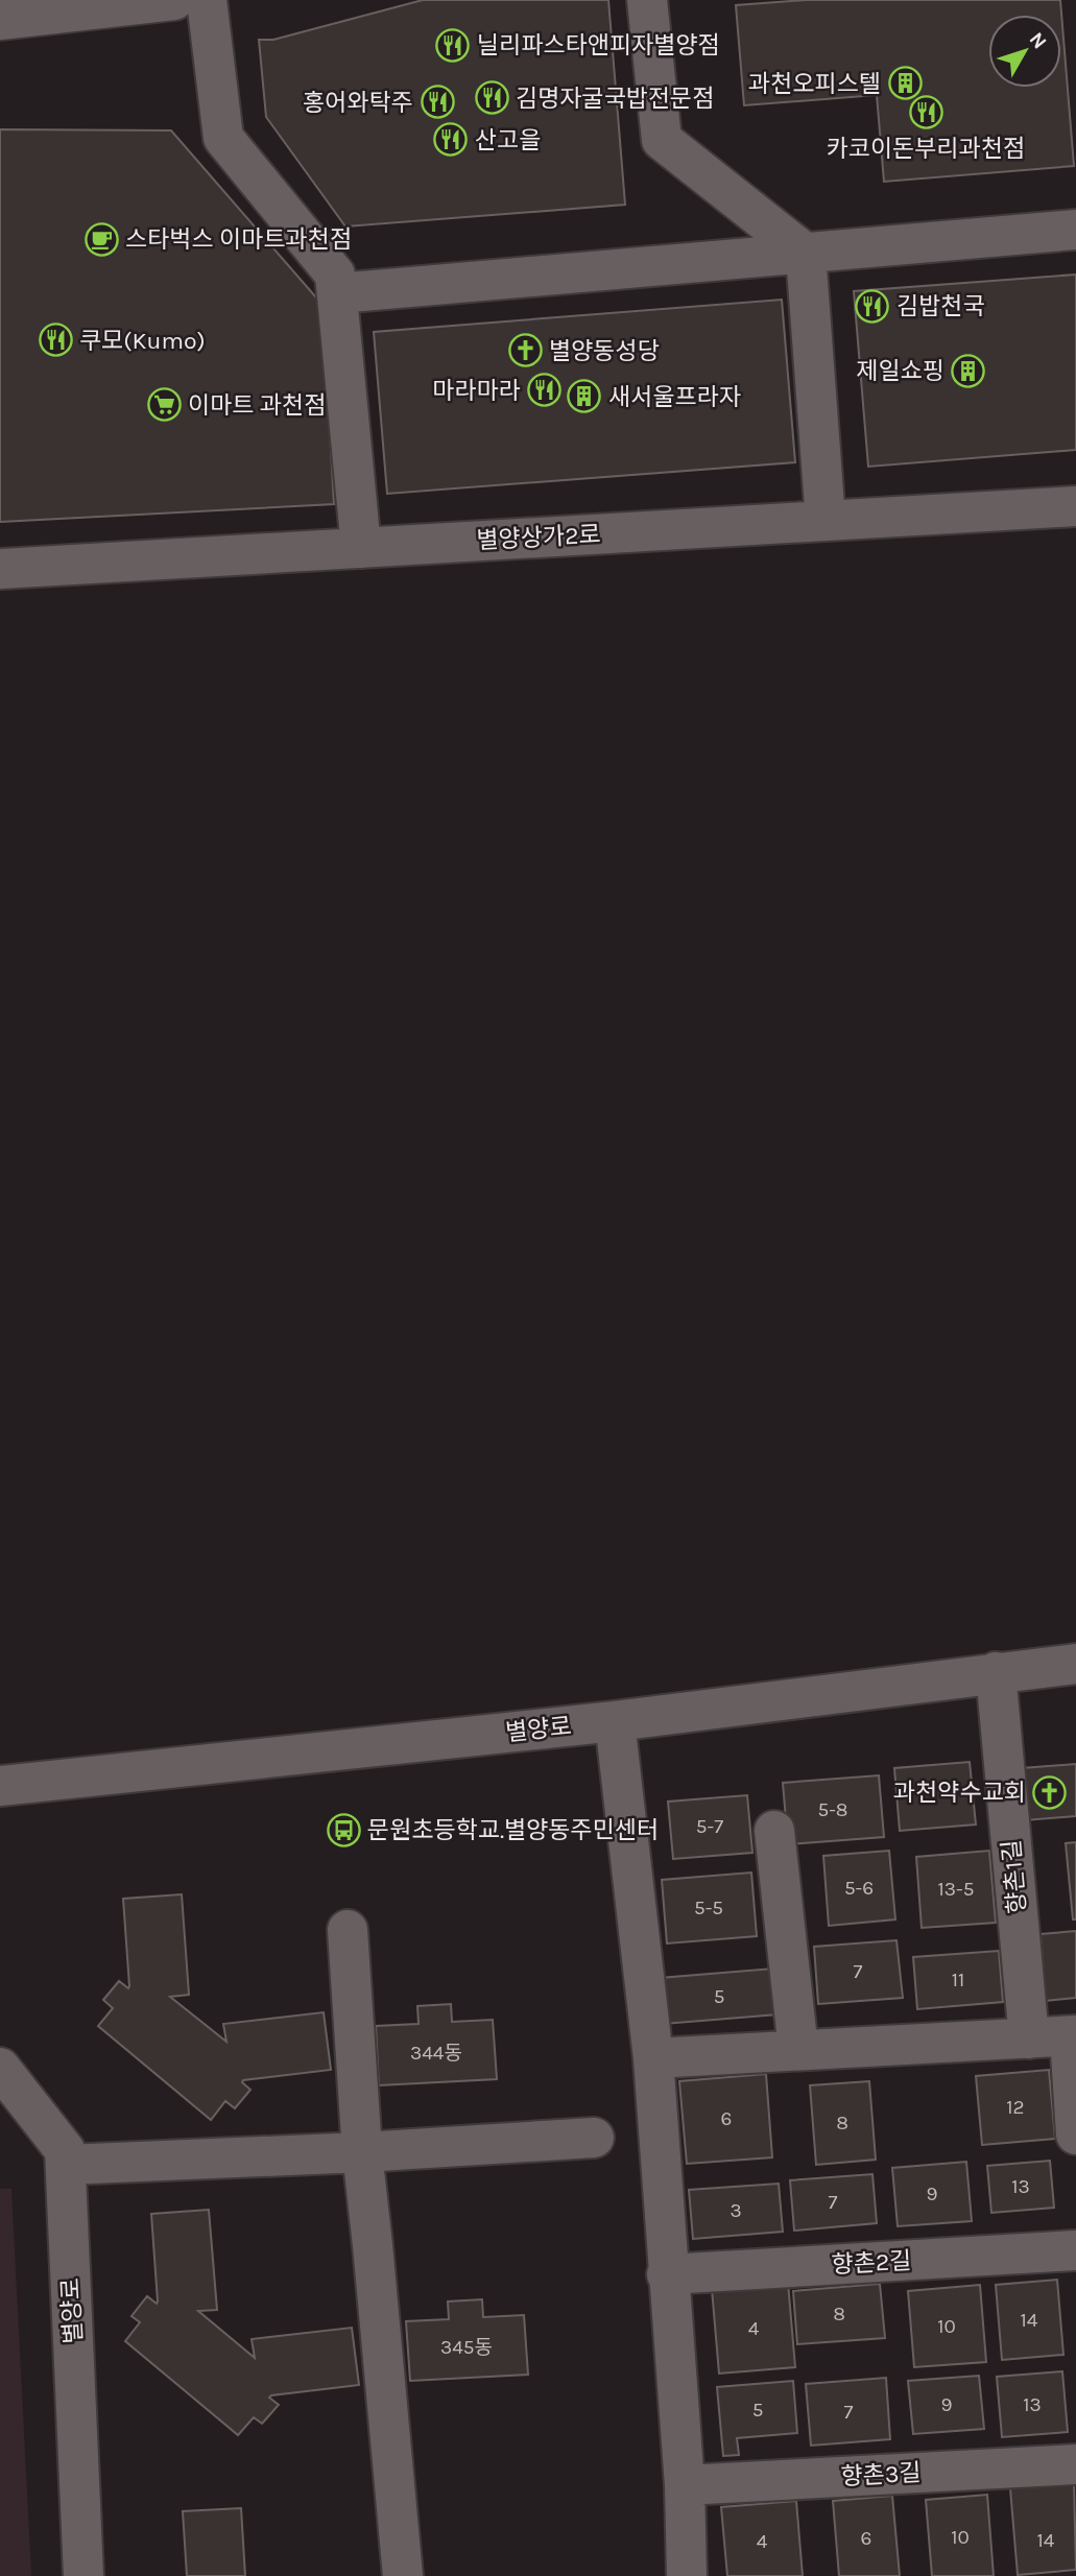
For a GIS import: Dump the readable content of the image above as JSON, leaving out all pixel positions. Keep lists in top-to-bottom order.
{
  "streets": {
    "street": [
      "별양상가2로",
      "별양로",
      "향촌1길",
      "향촌2길",
      "향촌3길"
    ]
  },
  "crossings": [
    ["별양로", "향촌1길"]
  ],
  "places": {
    "restaurant": [
      "닐리파스타앤피자별양점",
      "김명자굴국밥전문점",
      "홍어와탁주",
      "카코이돈부리과천점",
      "산고을",
      "김밥천국",
      "쿠모(Kumo)",
      "마라마라"
    ],
    "building": ["과천오피스텔", "제일쇼핑", "새서울프라자"],
    "cafe": ["스타벅스 이마트과천점"],
    "church": ["별양동성당", "과천약수교회"],
    "supermarket": ["이마트 과천점"],
    "bus stop": ["문원초등학교.별양동주민센터"]
  },
  "house_numbers": [
    "5-8",
    "5-7",
    "5-6",
    "13-5",
    "5-5",
    "7",
    "11",
    "5",
    "344동",
    "12",
    "6",
    "8",
    "13",
    "9",
    "7",
    "3",
    "8",
    "14",
    "10",
    "4",
    "345동",
    "9",
    "13",
    "5",
    "7",
    "10",
    "6",
    "14",
    "4"
  ],
  "north": "top right"
}
